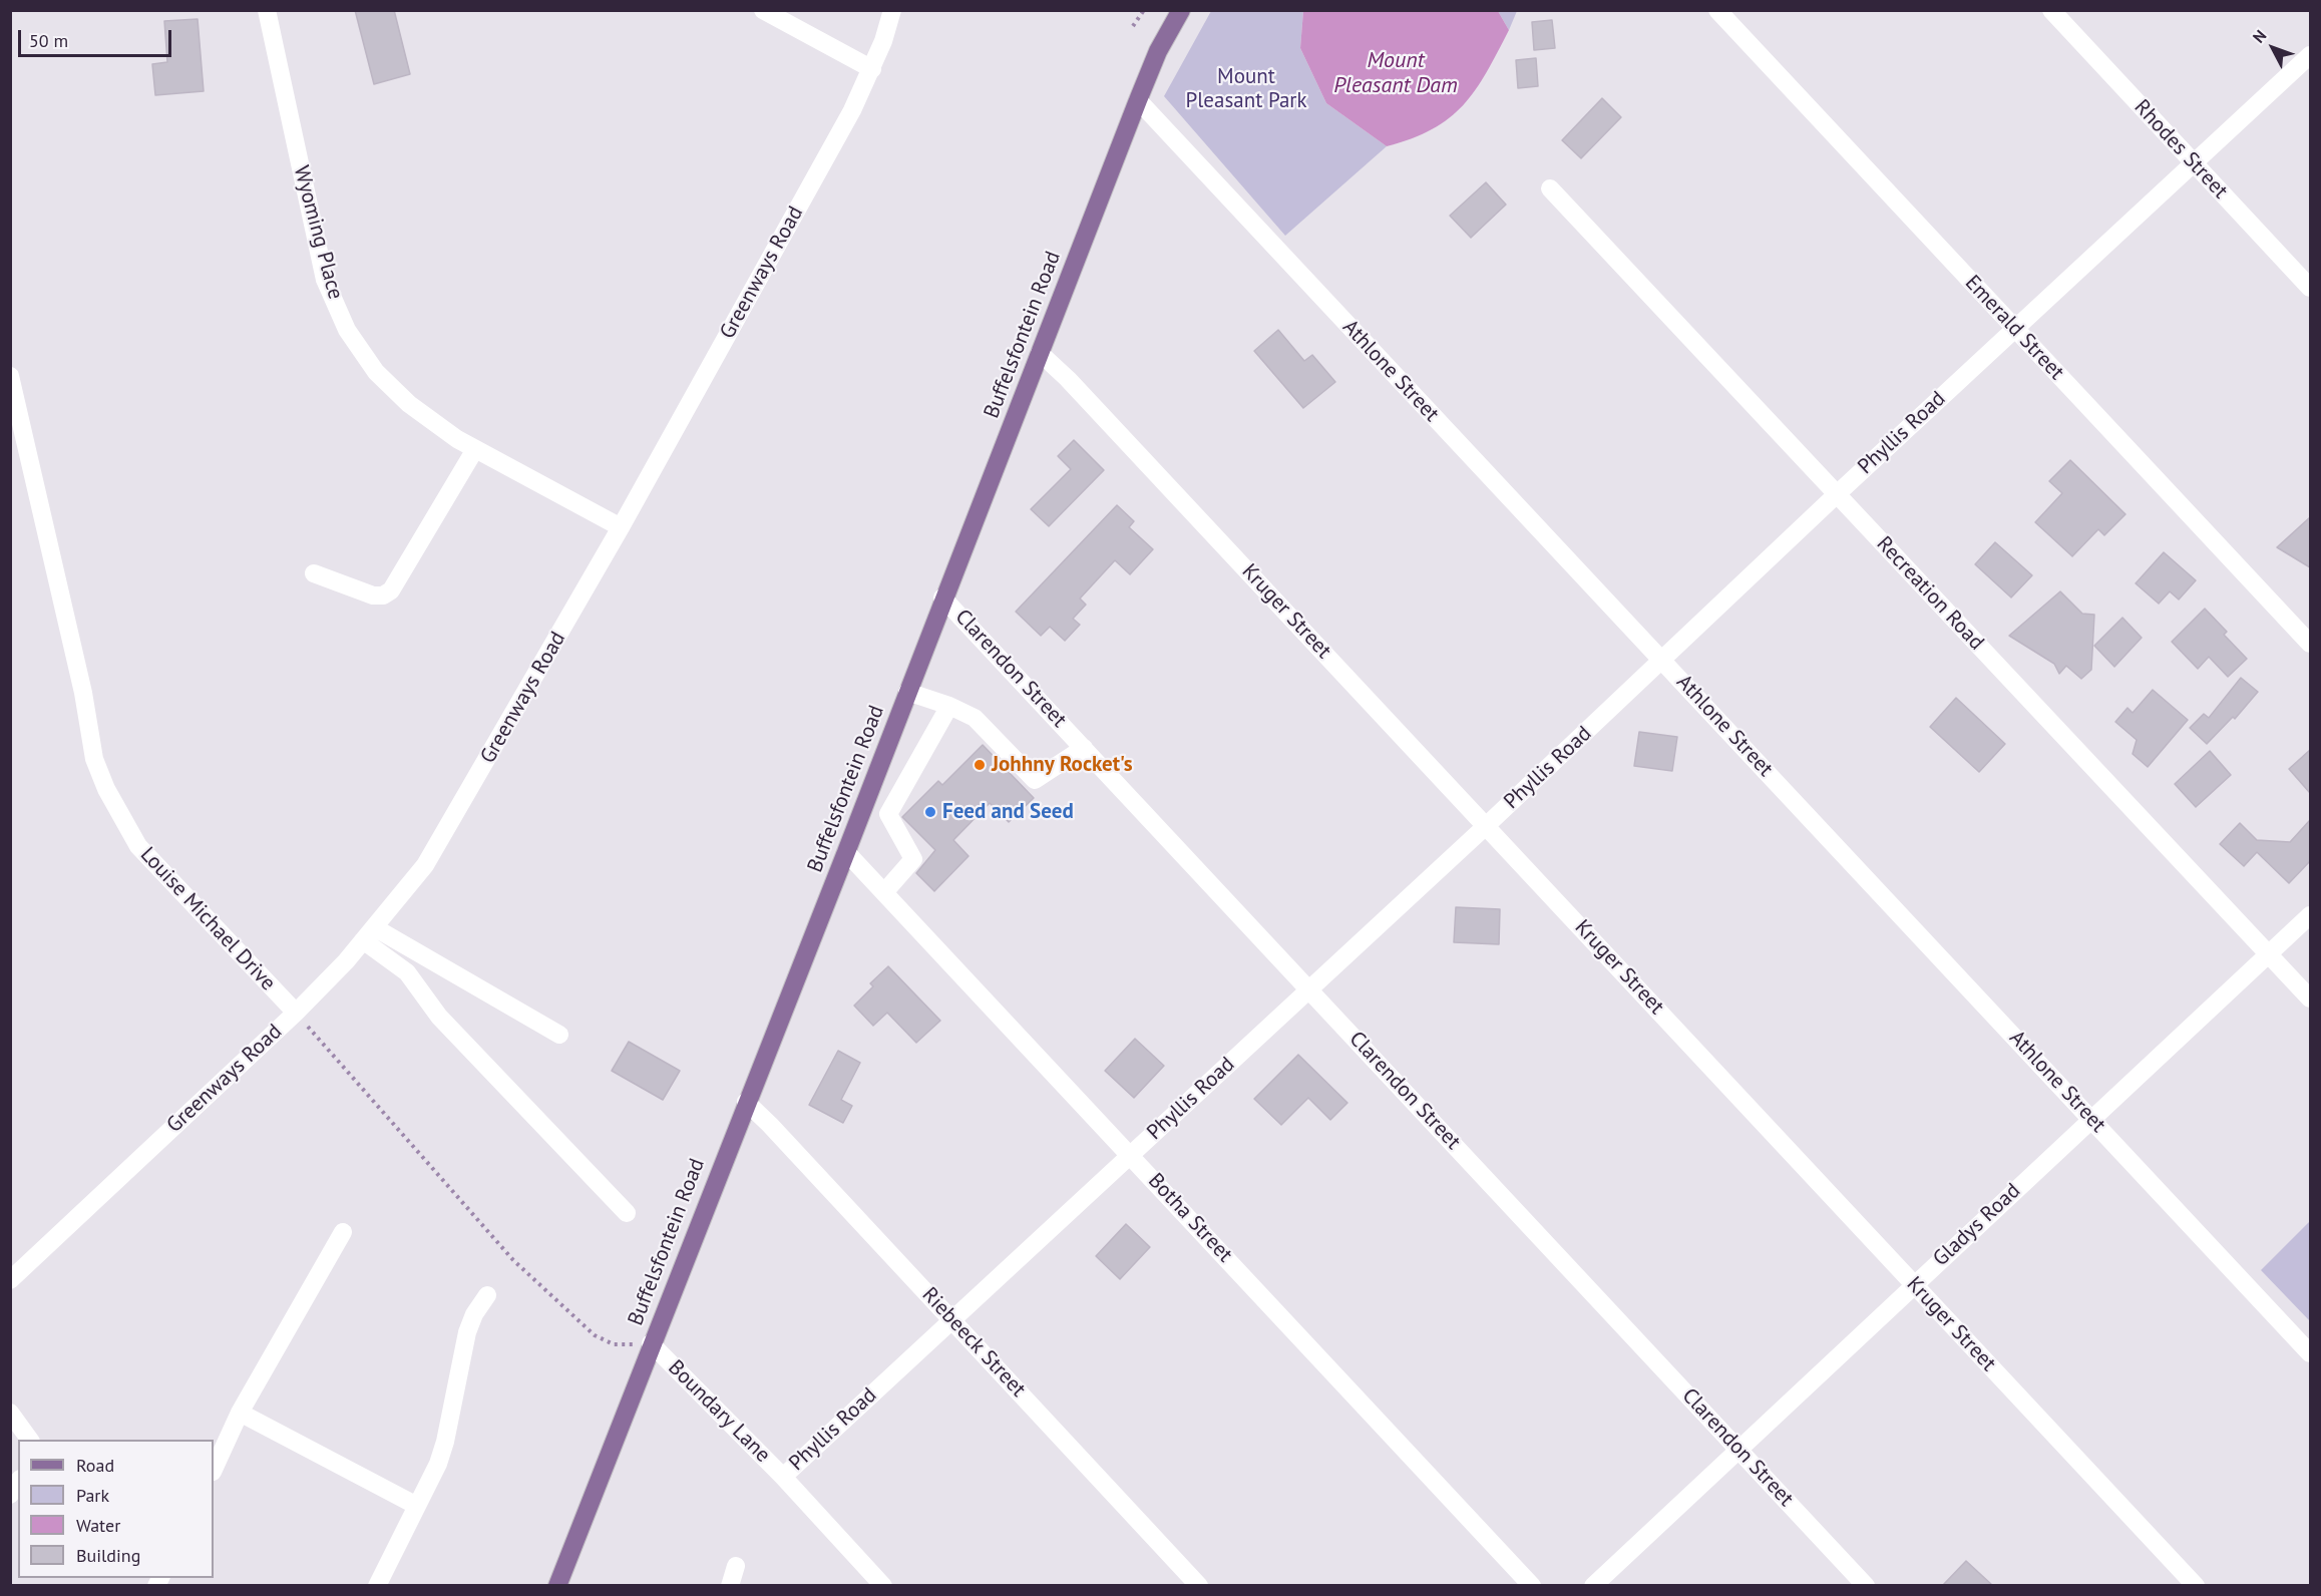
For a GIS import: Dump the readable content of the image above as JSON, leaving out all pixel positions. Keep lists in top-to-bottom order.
{
  "streets": {
    "main road": ["Buffelsfontein Road"],
    "street": [
      "Rhodes Street",
      "Wyoming Place",
      "Greenways Road",
      "Emerald Street",
      "Athlone Street",
      "Phyllis Road",
      "Recreation Road",
      "Kruger Street",
      "Clarendon Street",
      "Louise Michael Drive",
      "Botha Street",
      "Gladys Road",
      "Riebeeck Street",
      "Boundary Lane"
    ]
  },
  "crossings": [
    ["Rhodes Street", "Phyllis Road"],
    ["Wyoming Place", "Greenways Road"],
    ["Greenways Road", "Louise Michael Drive"],
    ["Emerald Street", "Phyllis Road"],
    ["Buffelsfontein Road", "Athlone Street"],
    ["Buffelsfontein Road", "Kruger Street"],
    ["Buffelsfontein Road", "Clarendon Street"],
    ["Buffelsfontein Road", "Botha Street"],
    ["Buffelsfontein Road", "Riebeeck Street"],
    ["Buffelsfontein Road", "Boundary Lane"],
    ["Athlone Street", "Phyllis Road"],
    ["Athlone Street", "Gladys Road"],
    ["Phyllis Road", "Recreation Road"],
    ["Phyllis Road", "Kruger Street"],
    ["Phyllis Road", "Clarendon Street"],
    ["Phyllis Road", "Botha Street"],
    ["Phyllis Road", "Riebeeck Street"],
    ["Phyllis Road", "Boundary Lane"],
    ["Recreation Road", "Gladys Road"],
    ["Kruger Street", "Gladys Road"],
    ["Clarendon Street", "Gladys Road"]
  ],
  "water": ["Mount Pleasant Dam"],
  "parks": ["Mount Pleasant Park"],
  "places": ["Johhny Rocket's", "Feed and Seed"],
  "legend": [
    "Road",
    "Park",
    "Water",
    "Building"
  ],
  "scale_bar": "50 m",
  "north": "top left"
}
